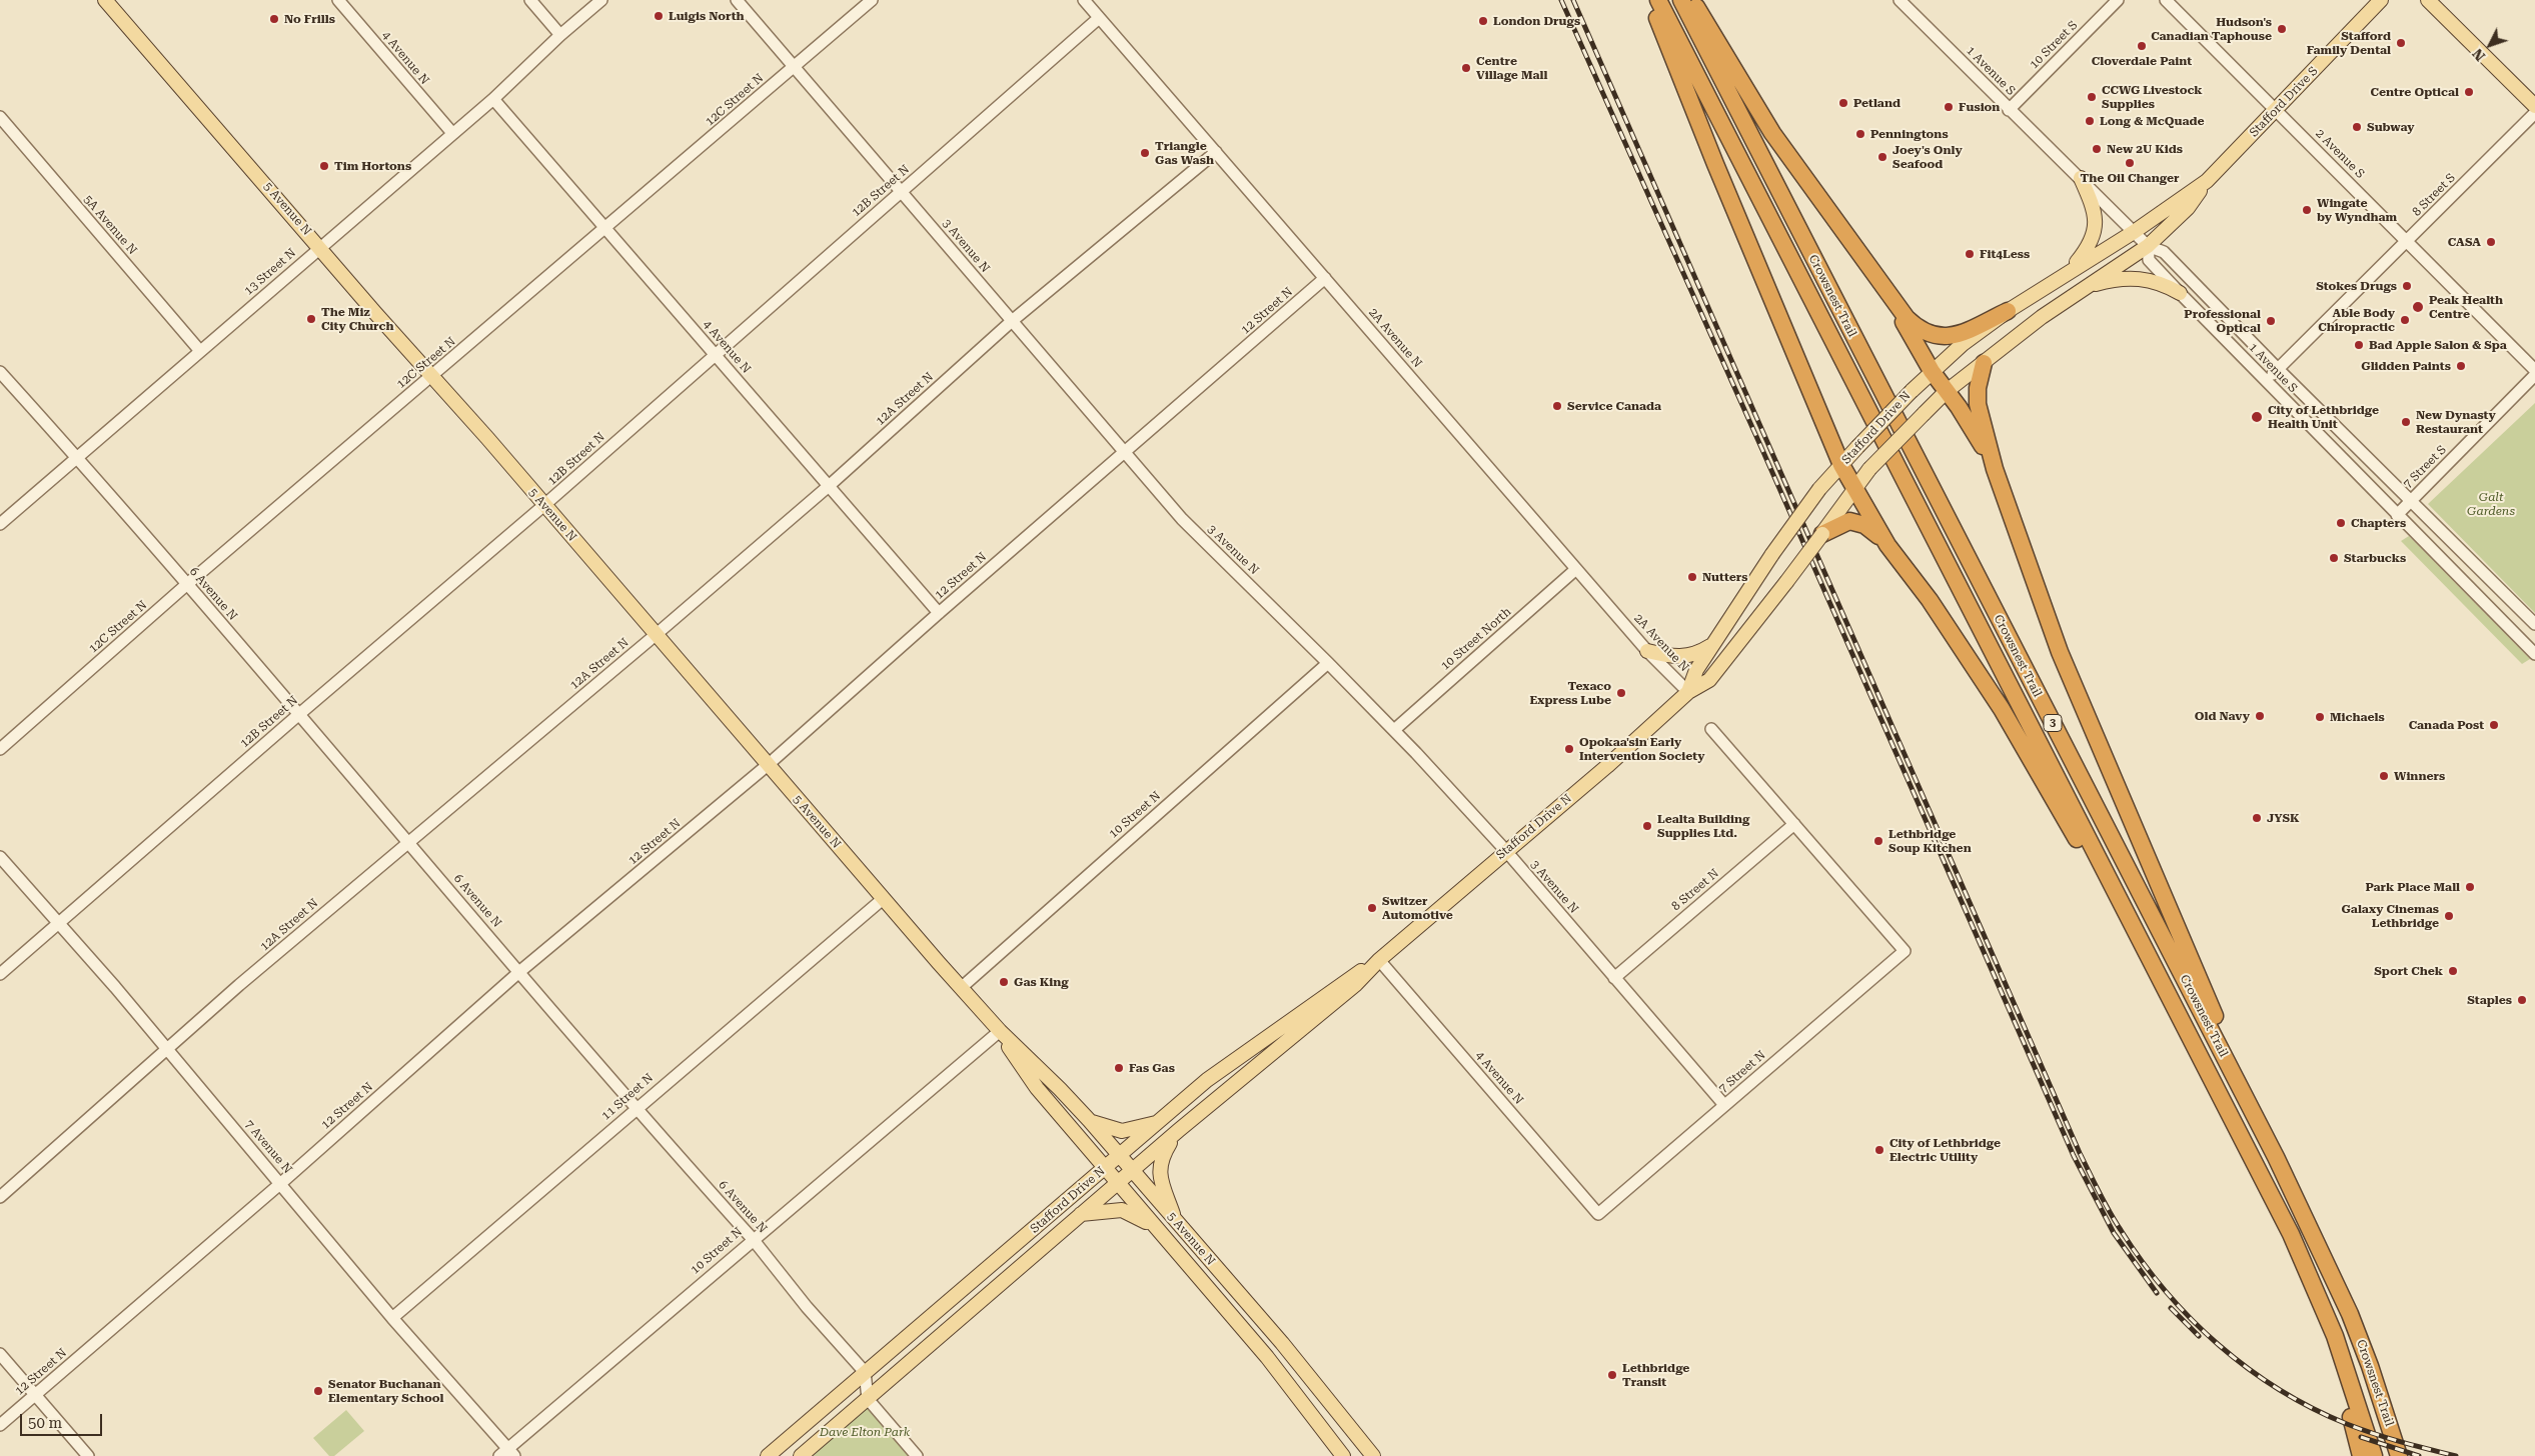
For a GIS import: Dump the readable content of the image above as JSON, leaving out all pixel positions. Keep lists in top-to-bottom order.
{
  "streets": {
    "highway": ["Crowsnest Trail", "3"],
    "main road": ["Stafford Drive S", "5 Avenue N", "Stafford Drive N"],
    "street": [
      "10 Street S",
      "4 Avenue N",
      "1 Avenue S",
      "12C Street N",
      "2 Avenue S",
      "12B Street N",
      "8 Street S",
      "5A Avenue N",
      "3 Avenue N",
      "13 Street N",
      "12 Street N",
      "2A Avenue N",
      "12A Street N",
      "7 Street S",
      "6 Avenue N",
      "10 Street North",
      "10 Street N",
      "8 Street N",
      "7 Street N",
      "11 Street N",
      "7 Avenue N"
    ]
  },
  "crossings": [
    ["10 Street S", "1 Avenue S"],
    ["4 Avenue N", "12C Street N"],
    ["4 Avenue N", "12B Street N"],
    ["4 Avenue N", "13 Street N"],
    ["4 Avenue N", "12 Street N"],
    ["4 Avenue N", "12A Street N"],
    ["4 Avenue N", "Stafford Drive N"],
    ["4 Avenue N", "7 Street N"],
    ["1 Avenue S", "Stafford Drive S"],
    ["1 Avenue S", "8 Street S"],
    ["1 Avenue S", "Stafford Drive N"],
    ["1 Avenue S", "7 Street S"],
    ["12C Street N", "5 Avenue N"],
    ["12C Street N", "3 Avenue N"],
    ["12C Street N", "6 Avenue N"],
    ["Stafford Drive S", "2 Avenue S"],
    ["Stafford Drive S", "Stafford Drive N"],
    ["2 Avenue S", "8 Street S"],
    ["12B Street N", "5 Avenue N"],
    ["12B Street N", "3 Avenue N"],
    ["12B Street N", "2A Avenue N"],
    ["12B Street N", "6 Avenue N"],
    ["12B Street N", "7 Avenue N"],
    ["5 Avenue N", "13 Street N"],
    ["5 Avenue N", "12 Street N"],
    ["5 Avenue N", "12A Street N"],
    ["5 Avenue N", "Stafford Drive N"],
    ["5 Avenue N", "10 Street N"],
    ["5 Avenue N", "11 Street N"],
    ["5A Avenue N", "13 Street N"],
    ["3 Avenue N", "12 Street N"],
    ["3 Avenue N", "12A Street N"],
    ["3 Avenue N", "Stafford Drive N"],
    ["3 Avenue N", "10 Street North"],
    ["3 Avenue N", "10 Street N"],
    ["3 Avenue N", "8 Street N"],
    ["3 Avenue N", "7 Street N"],
    ["13 Street N", "6 Avenue N"],
    ["12 Street N", "2A Avenue N"],
    ["12 Street N", "6 Avenue N"],
    ["12 Street N", "7 Avenue N"],
    ["2A Avenue N", "12A Street N"],
    ["2A Avenue N", "Stafford Drive N"],
    ["2A Avenue N", "10 Street North"],
    ["12A Street N", "6 Avenue N"],
    ["12A Street N", "7 Avenue N"],
    ["Stafford Drive N", "6 Avenue N"],
    ["6 Avenue N", "10 Street N"],
    ["6 Avenue N", "11 Street N"],
    ["10 Street N", "7 Avenue N"],
    ["8 Street N", "7 Street N"],
    ["11 Street N", "7 Avenue N"]
  ],
  "parks": ["Galt Gardens", "Dave Elton Park"],
  "places": [
    "Luigis North",
    "No Frills",
    "London Drugs",
    "Hudson's Canadian Taphouse",
    "Stafford Family Dental",
    "Cloverdale Paint",
    "Centre Village Mall",
    "Centre Optical",
    "CCWG Livestock Supplies",
    "Petland",
    "Fusion",
    "Long & McQuade",
    "Subway",
    "Penningtons",
    "New 2U Kids",
    "Triangle Gas Wash",
    "Joey's Only Seafood",
    "The Oil Changer",
    "Tim Hortons",
    "Wingate by Wyndham",
    "CASA",
    "Fit4Less",
    "Stokes Drugs",
    "Peak Health Centre",
    "The Miz City Church",
    "Able Body Chiropractic",
    "Professional Optical",
    "Bad Apple Salon & Spa",
    "Glidden Paints",
    "Service Canada",
    "City of Lethbridge Health Unit",
    "New Dynasty Restaurant",
    "Chapters",
    "Starbucks",
    "Nutters",
    "Texaco Express Lube",
    "Old Navy",
    "Michaels",
    "Canada Post",
    "Opokaa'sin Early Intervention Society",
    "Winners",
    "JYSK",
    "Lealta Building Supplies Ltd.",
    "Lethbridge Soup Kitchen",
    "Park Place Mall",
    "Switzer Automotive",
    "Galaxy Cinemas Lethbridge",
    "Sport Chek",
    "Gas King",
    "Staples",
    "Fas Gas",
    "City of Lethbridge Electric Utility",
    "Lethbridge Transit",
    "Senator Buchanan Elementary School"
  ],
  "scale_bar": "50 m",
  "north": "bottom left"
}
